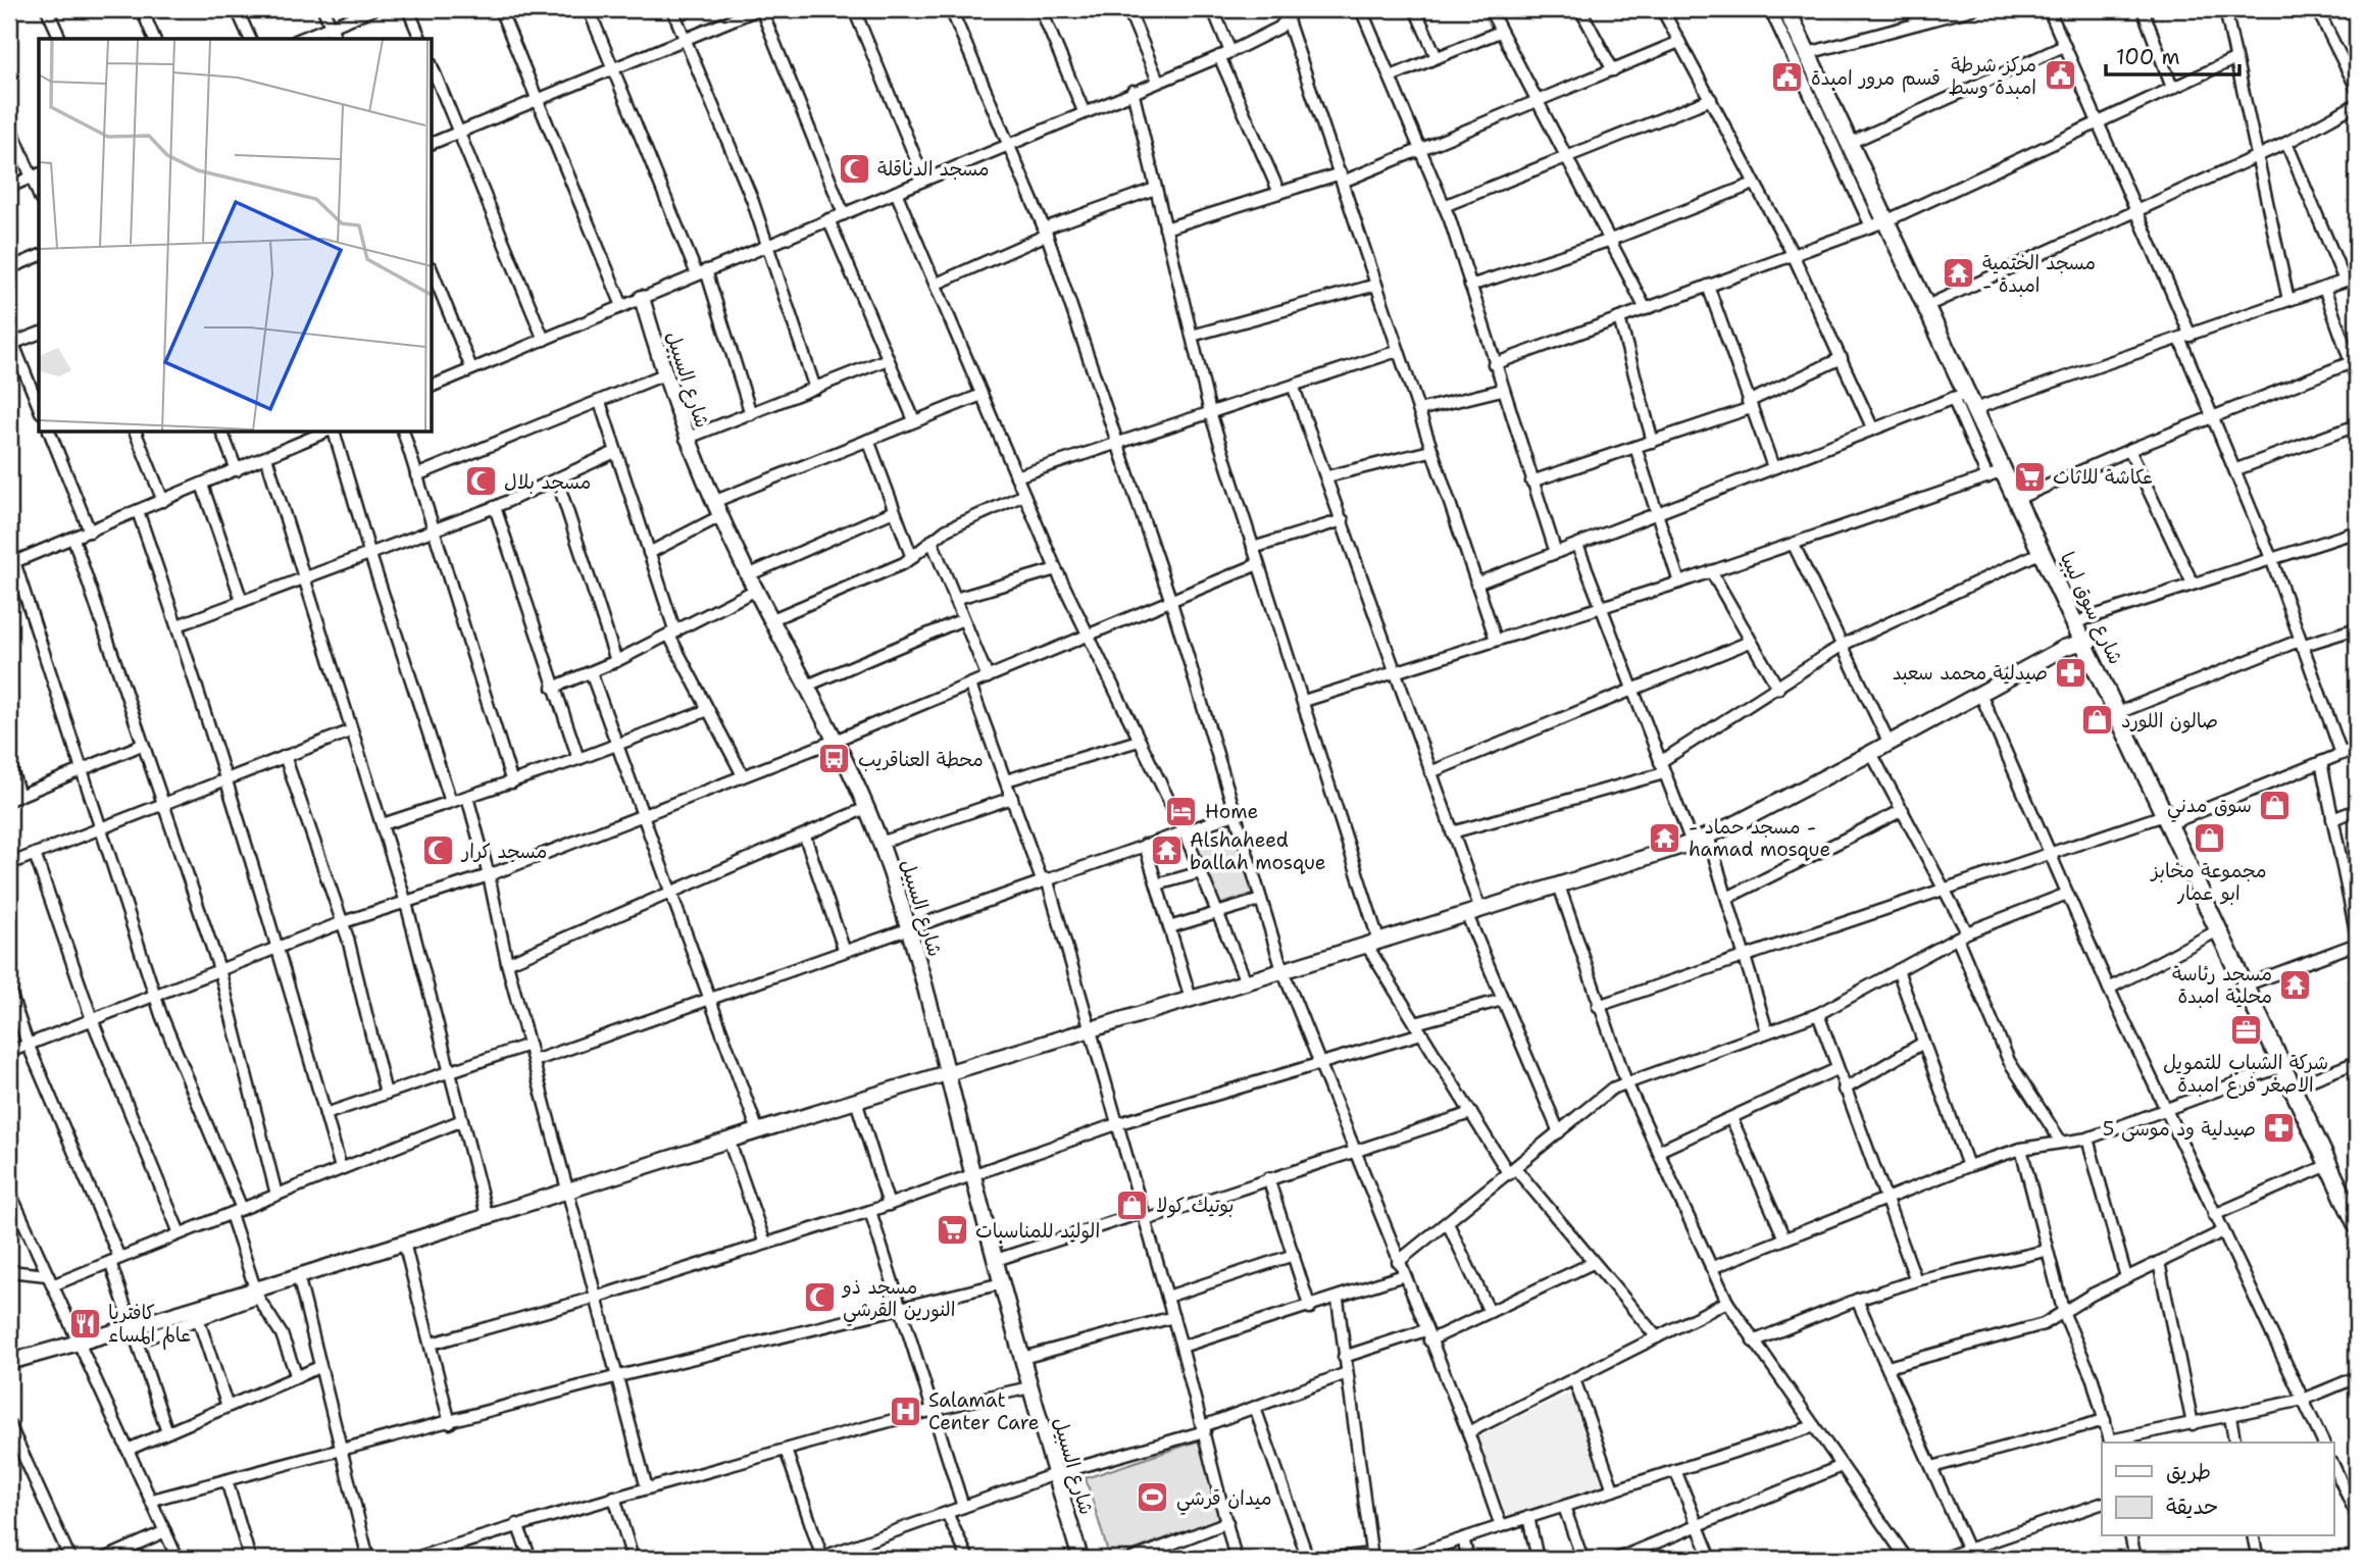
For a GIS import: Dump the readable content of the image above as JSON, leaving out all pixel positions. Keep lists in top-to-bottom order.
{
  "streets": {
    "main road": ["شارع سوق ليبيا"],
    "street": ["شارع السبيل"]
  },
  "places": {
    "public building": ["مركز شرطة امبدة وسط", "قسم مرور امبدة"],
    "mosque": [
      "مسجد الدناقلة",
      "مسجد بلال",
      "مسجد كرار",
      "مسجد ذو النورين القرشي"
    ],
    "temple": [
      "مسجد الختمية - امبدة",
      "- مسجد حماد - hamad mosque",
      "Alshaheed ballah mosque",
      "مسجد رئاسة محلية امبدة"
    ],
    "supermarket": ["عكاشة للاثاث", "الوليد للمناسبات"],
    "pharmacy": ["صيدلية محمد سعبد", "صيدلية ود موسى 5"],
    "shop": [
      "صالون اللورد",
      "سوق مدني",
      "مجموعة مخابز ابو عمار",
      "بوتيك كولا"
    ],
    "bus stop": ["محطة العناقريب"],
    "hotel": ["Home"],
    "office": ["شركة الشباب للتمويل الاصغر فرع امبدة"],
    "restaurant": ["كافتريا عالم المساء"],
    "hospital": ["Salamat Center Care"],
    "sports": ["ميدان قرشي"]
  },
  "legend": ["طريق", "حديقة"],
  "scale_bar": "100 m"
}
